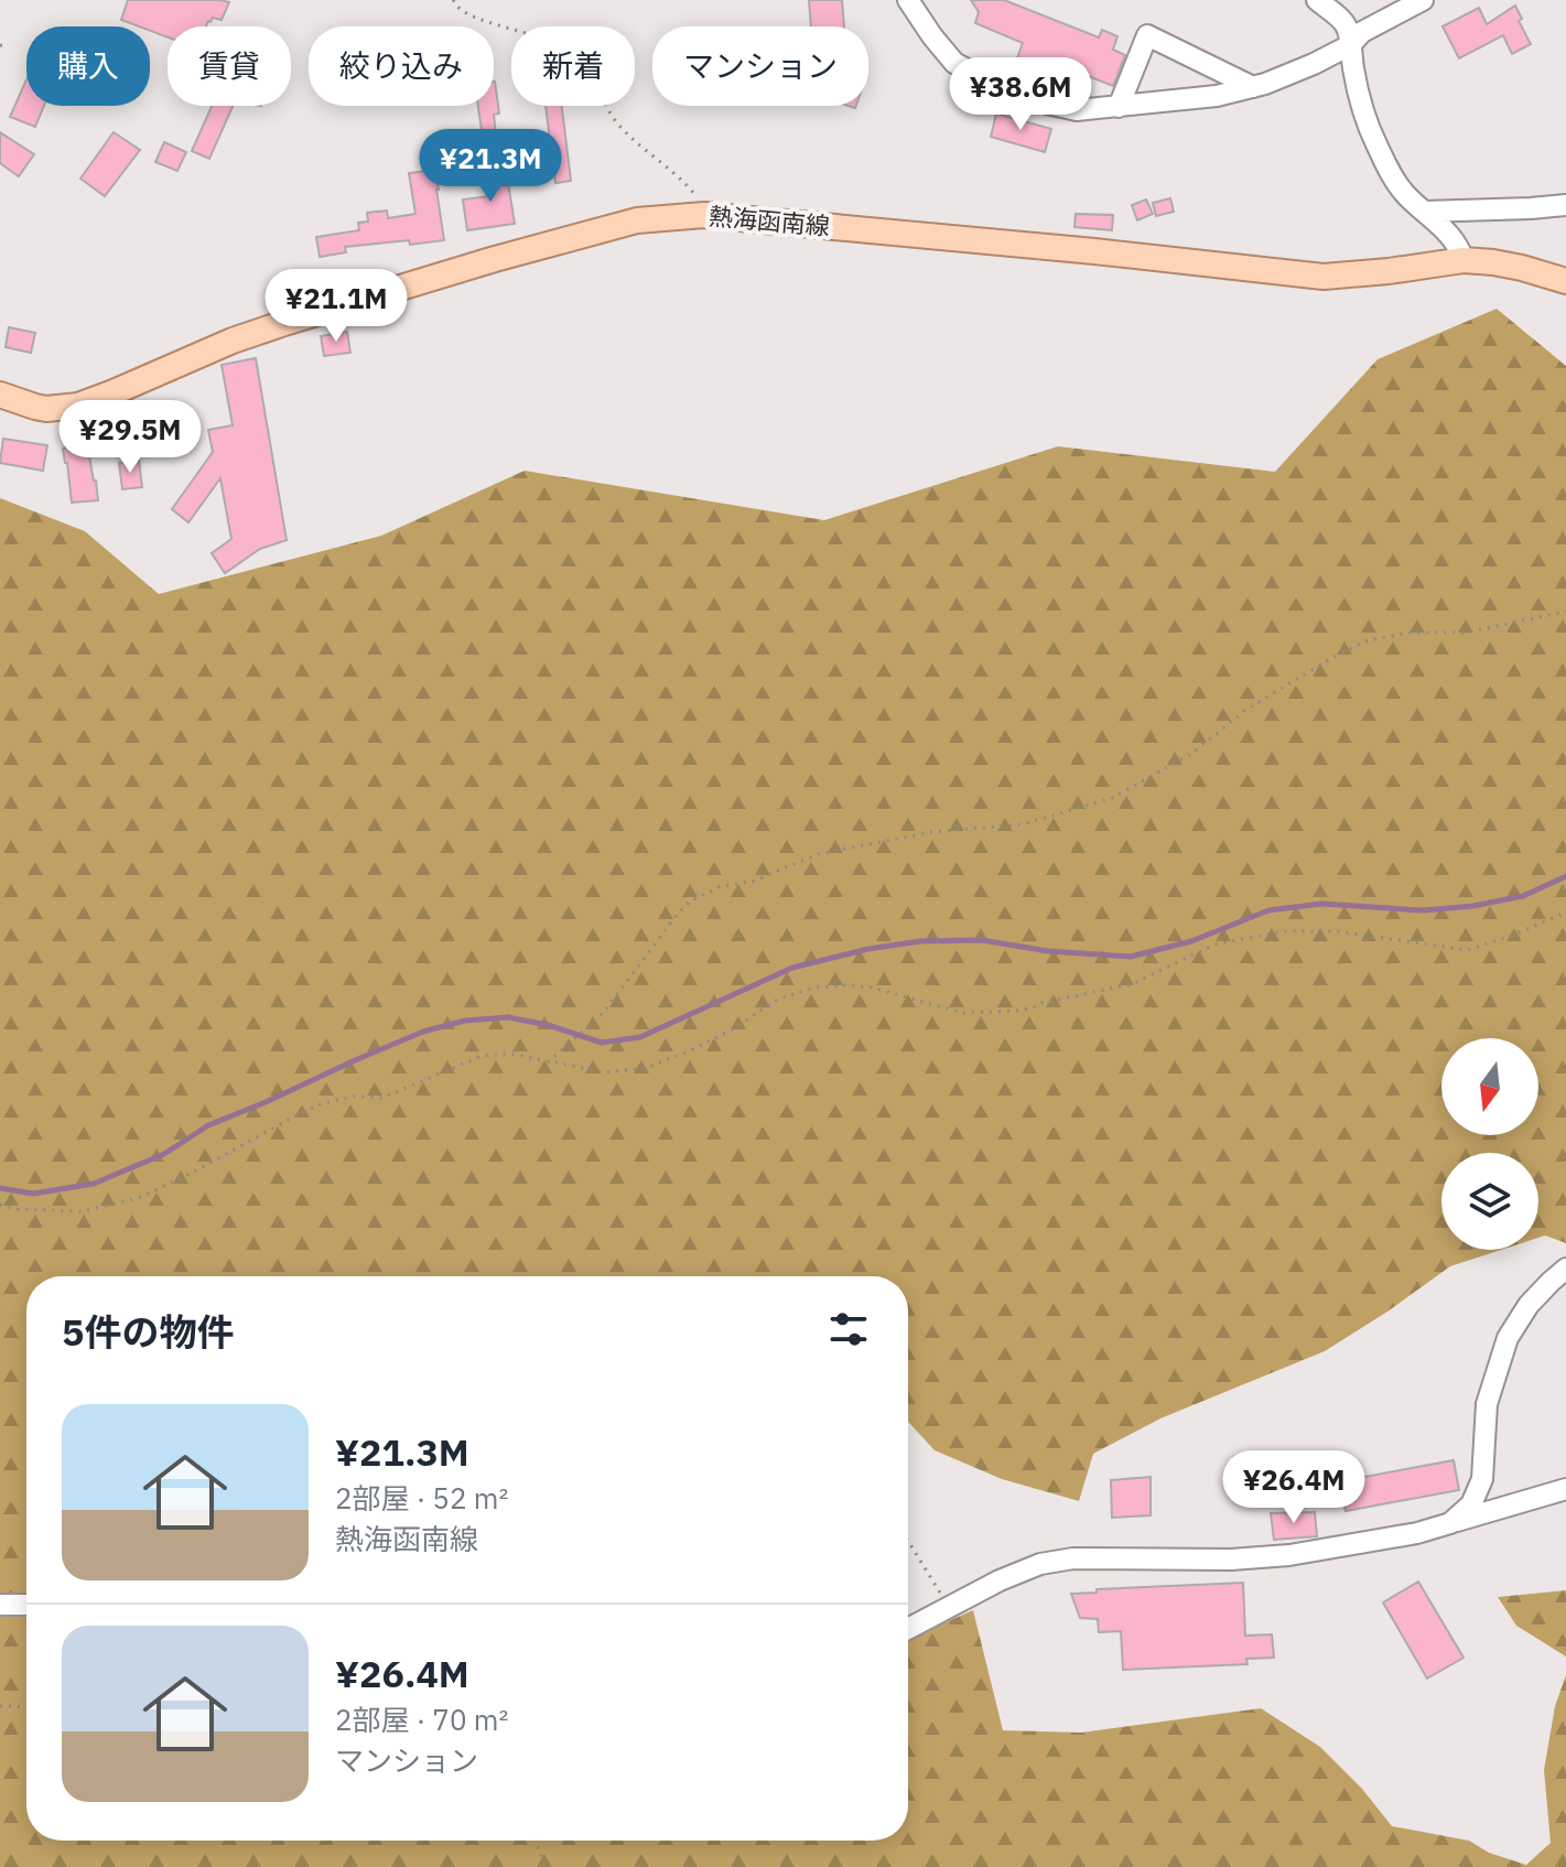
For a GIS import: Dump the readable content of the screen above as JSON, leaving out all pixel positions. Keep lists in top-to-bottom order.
{
  "streets": {
    "main road": ["熱海函南線"]
  },
  "north": "bottom",
  "page": {
    "chip": [
      "購入",
      "賃貸",
      "絞り込み",
      "新着",
      "マンション"
    ],
    "price": [
      "¥38.6M",
      "¥21.3M",
      "¥21.1M",
      "¥29.5M",
      "¥26.4M"
    ],
    "heading": "5件の物件",
    "list": [
      {
        "name": "¥21.3M",
        "note": "2部屋 · 52 m² · 熱海函南線"
      },
      {
        "name": "¥26.4M",
        "note": "2部屋 · 70 m² · マンション"
      }
    ]
  }
}
